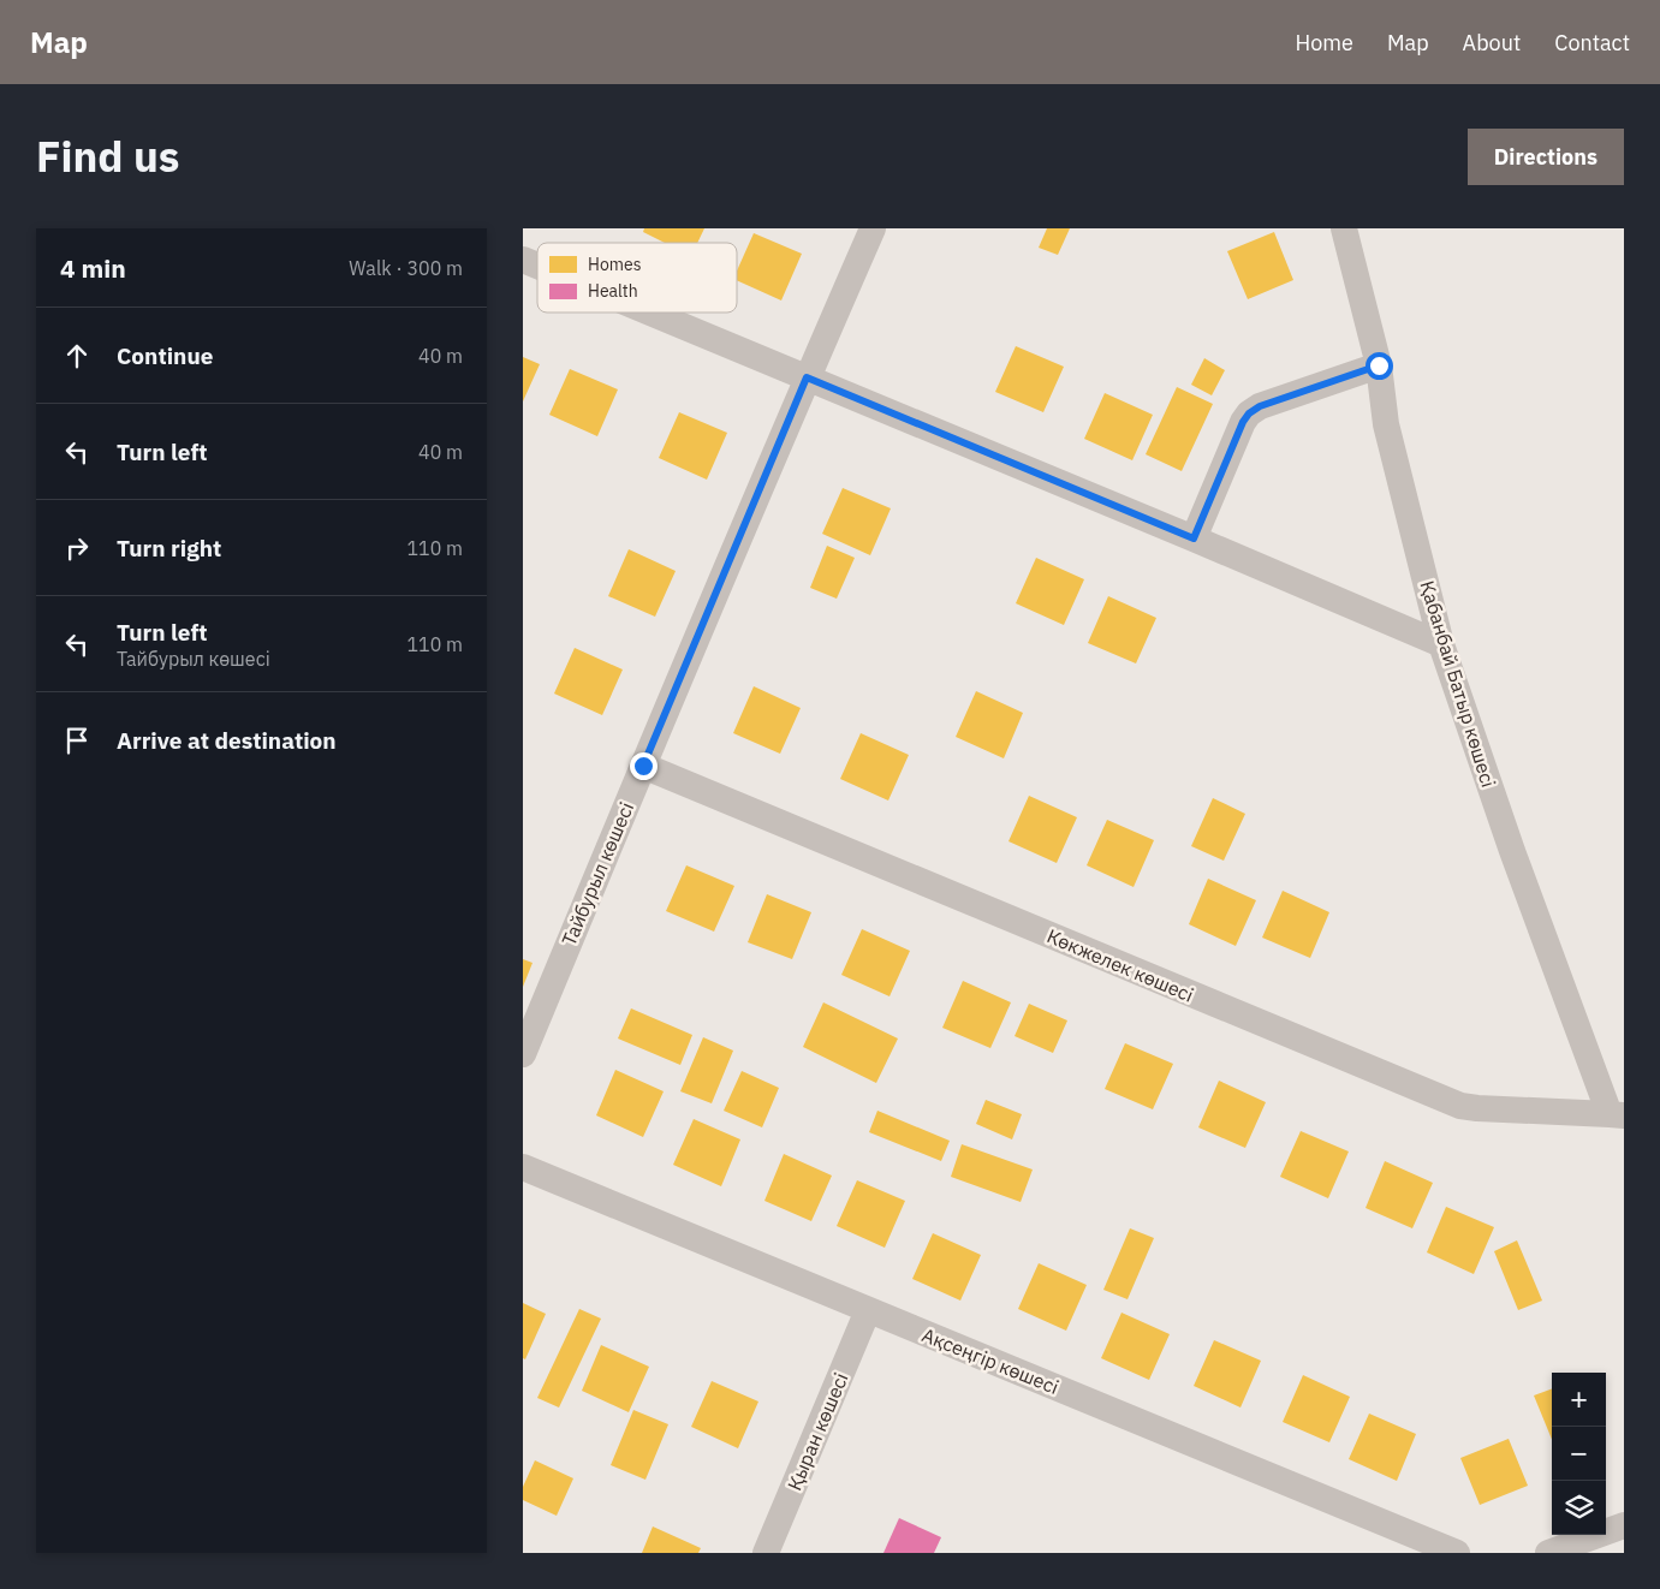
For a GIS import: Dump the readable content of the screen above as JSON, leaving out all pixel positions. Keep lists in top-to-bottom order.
{
  "streets": {
    "street": [
      "Қабанбай Батыр көшесі",
      "Тайбурыл көшесі",
      "Көкжелек көшесі",
      "Ақсеңгір көшесі",
      "Қыран көшесі"
    ]
  },
  "crossings": [
    ["Қабанбай Батыр көшесі", "Көкжелек көшесі"],
    ["Тайбурыл көшесі", "Көкжелек көшесі"],
    ["Ақсеңгір көшесі", "Қыран көшесі"]
  ],
  "legend": ["Homes", "Health"],
  "page": {
    "header": "Map",
    "nav": [
      "Home",
      "Map",
      "About",
      "Contact"
    ],
    "title": "Find us",
    "buttons": "Directions",
    "heading": ["4 min", "Walk · 300 m"],
    "list": [
      ["Continue", "40 m"],
      ["Turn left", "40 m"],
      ["Turn right", "110 m"],
      ["Turn left", "Тайбурыл көшесі", "110 m"],
      "Arrive at destination"
    ],
    "map_buttons": ["+", "−"]
  }
}
